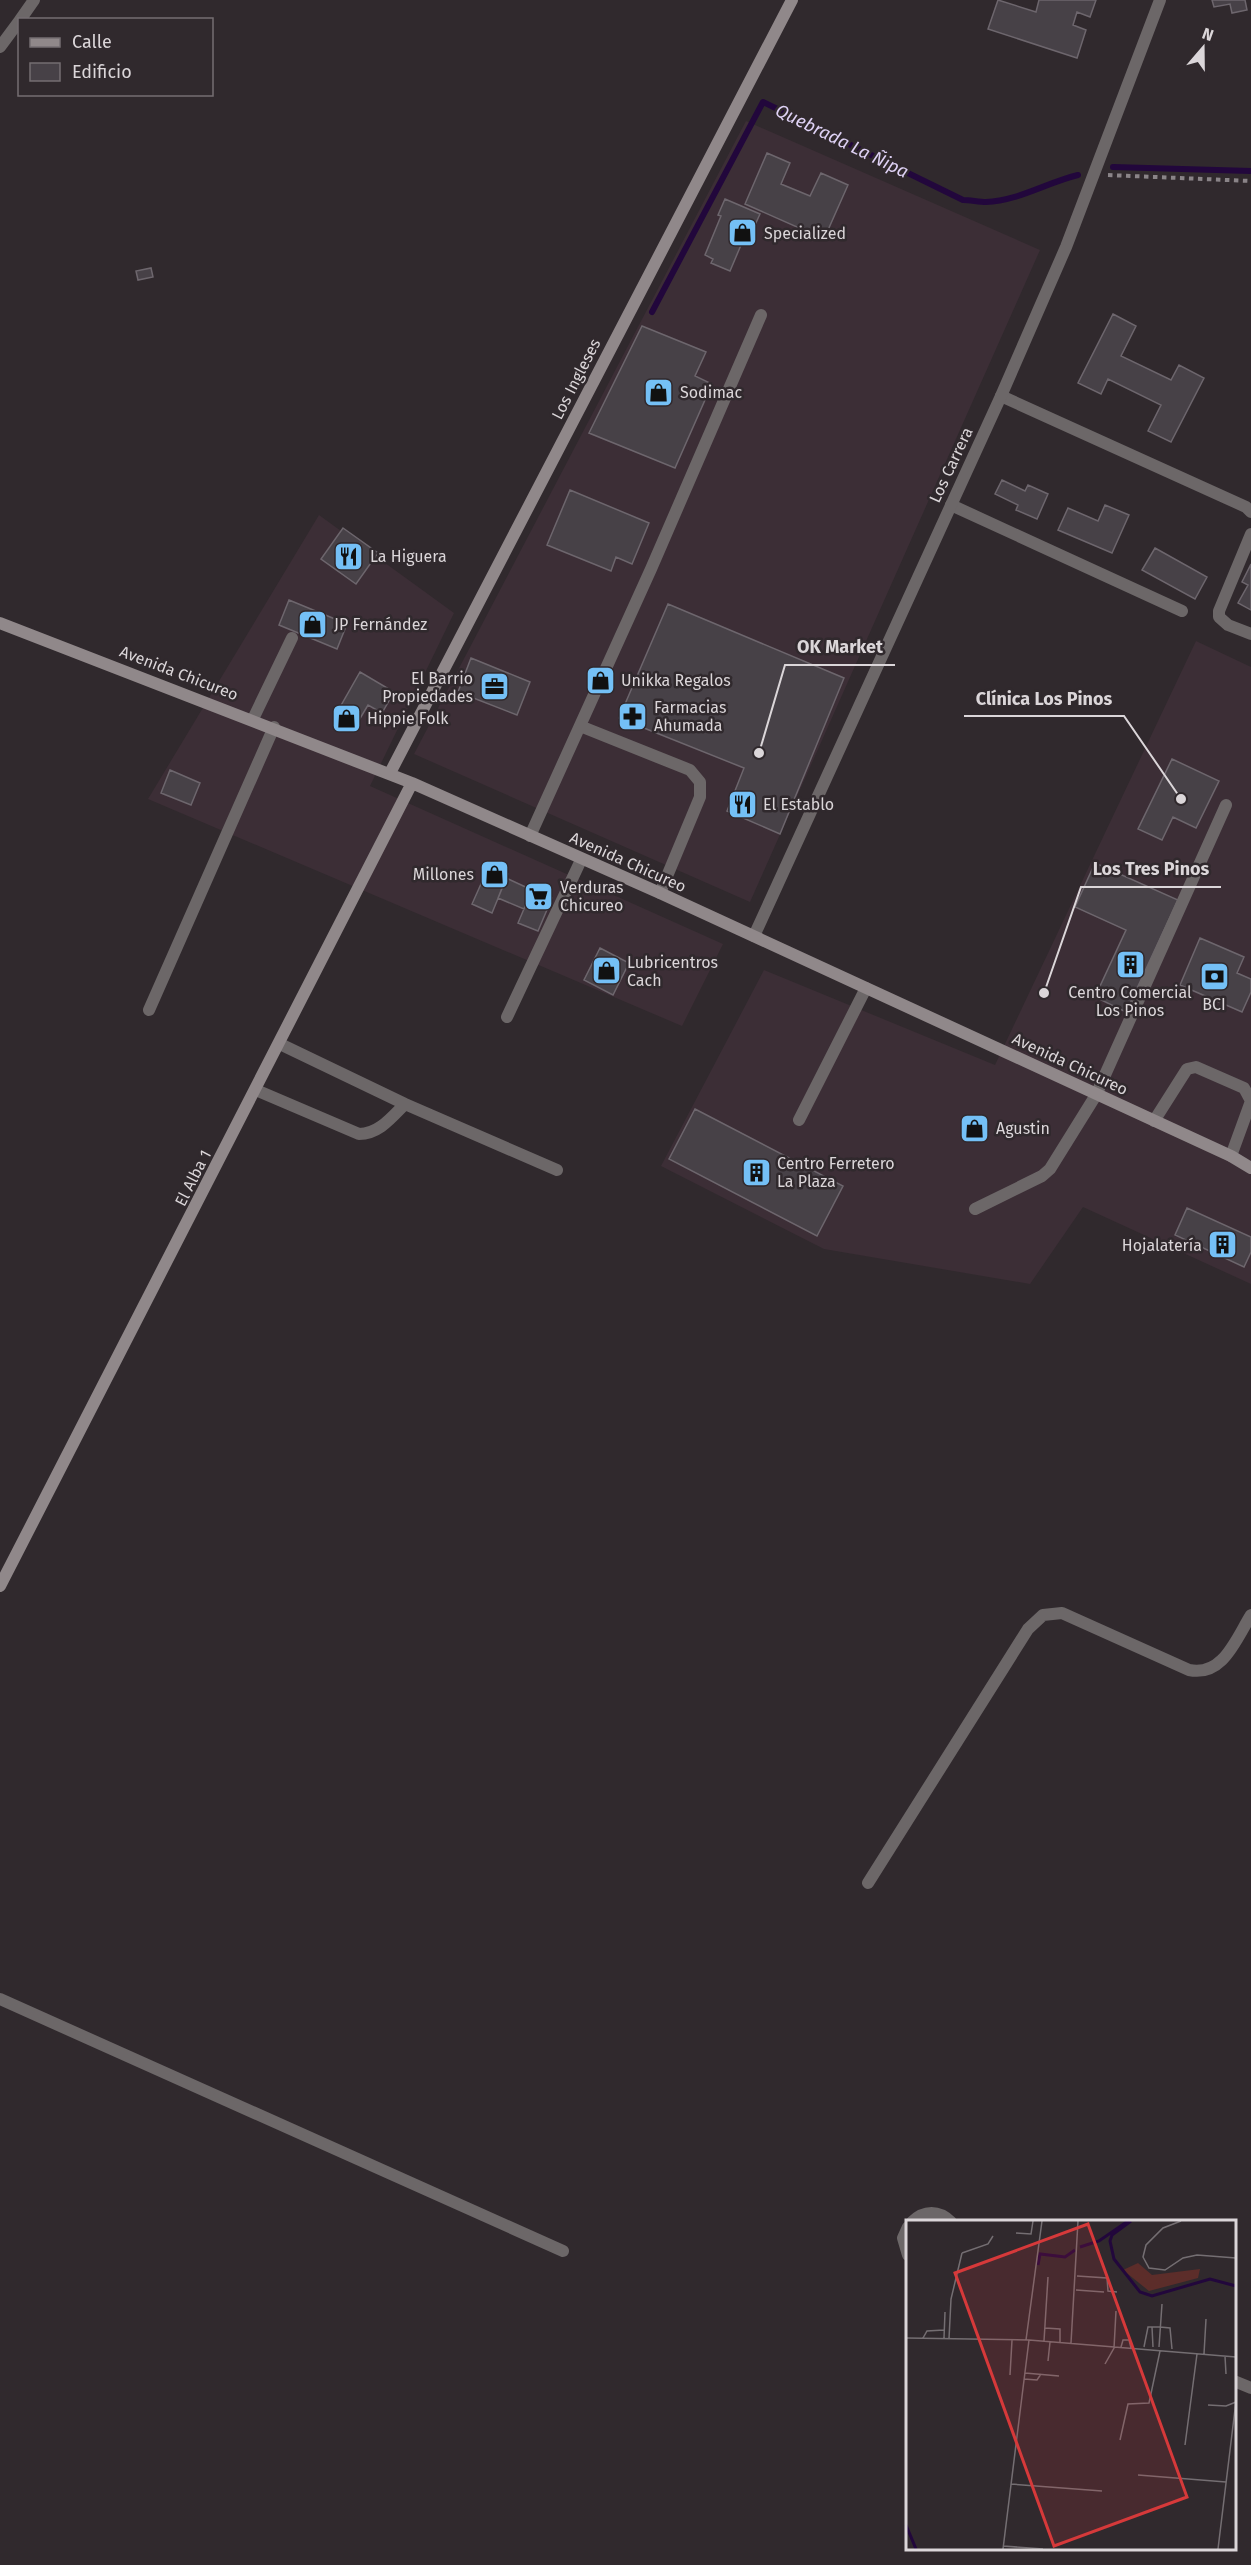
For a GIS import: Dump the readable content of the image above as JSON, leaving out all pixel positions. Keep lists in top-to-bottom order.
{
  "streets": {
    "street": [
      "Los Ingleses",
      "Los Carrera",
      "Avenida Chicureo",
      "El Alba 1"
    ]
  },
  "crossings": [
    ["Los Ingleses", "Avenida Chicureo"],
    ["Los Carrera", "Avenida Chicureo"],
    ["Avenida Chicureo", "El Alba 1"]
  ],
  "water": ["Quebrada La Ñipa"],
  "places": {
    "shop": [
      "Specialized",
      "Sodimac",
      "JP Fernández",
      "Unikka Regalos",
      "Hippie Folk",
      "Millones",
      "Lubricentros Cach",
      "Agustin"
    ],
    "restaurant": ["La Higuera", "El Establo"],
    "office": ["El Barrio Propiedades"],
    "pharmacy": ["Farmacias Ahumada"],
    "other": ["OK Market", "Clínica Los Pinos", "Los Tres Pinos"],
    "supermarket": ["Verduras Chicureo"],
    "building": ["Centro Comercial Los Pinos", "Centro Ferretero La Plaza", "Hojalatería"],
    "bank": ["BCI"]
  },
  "legend": ["Calle", "Edificio"],
  "north": "top"
}
